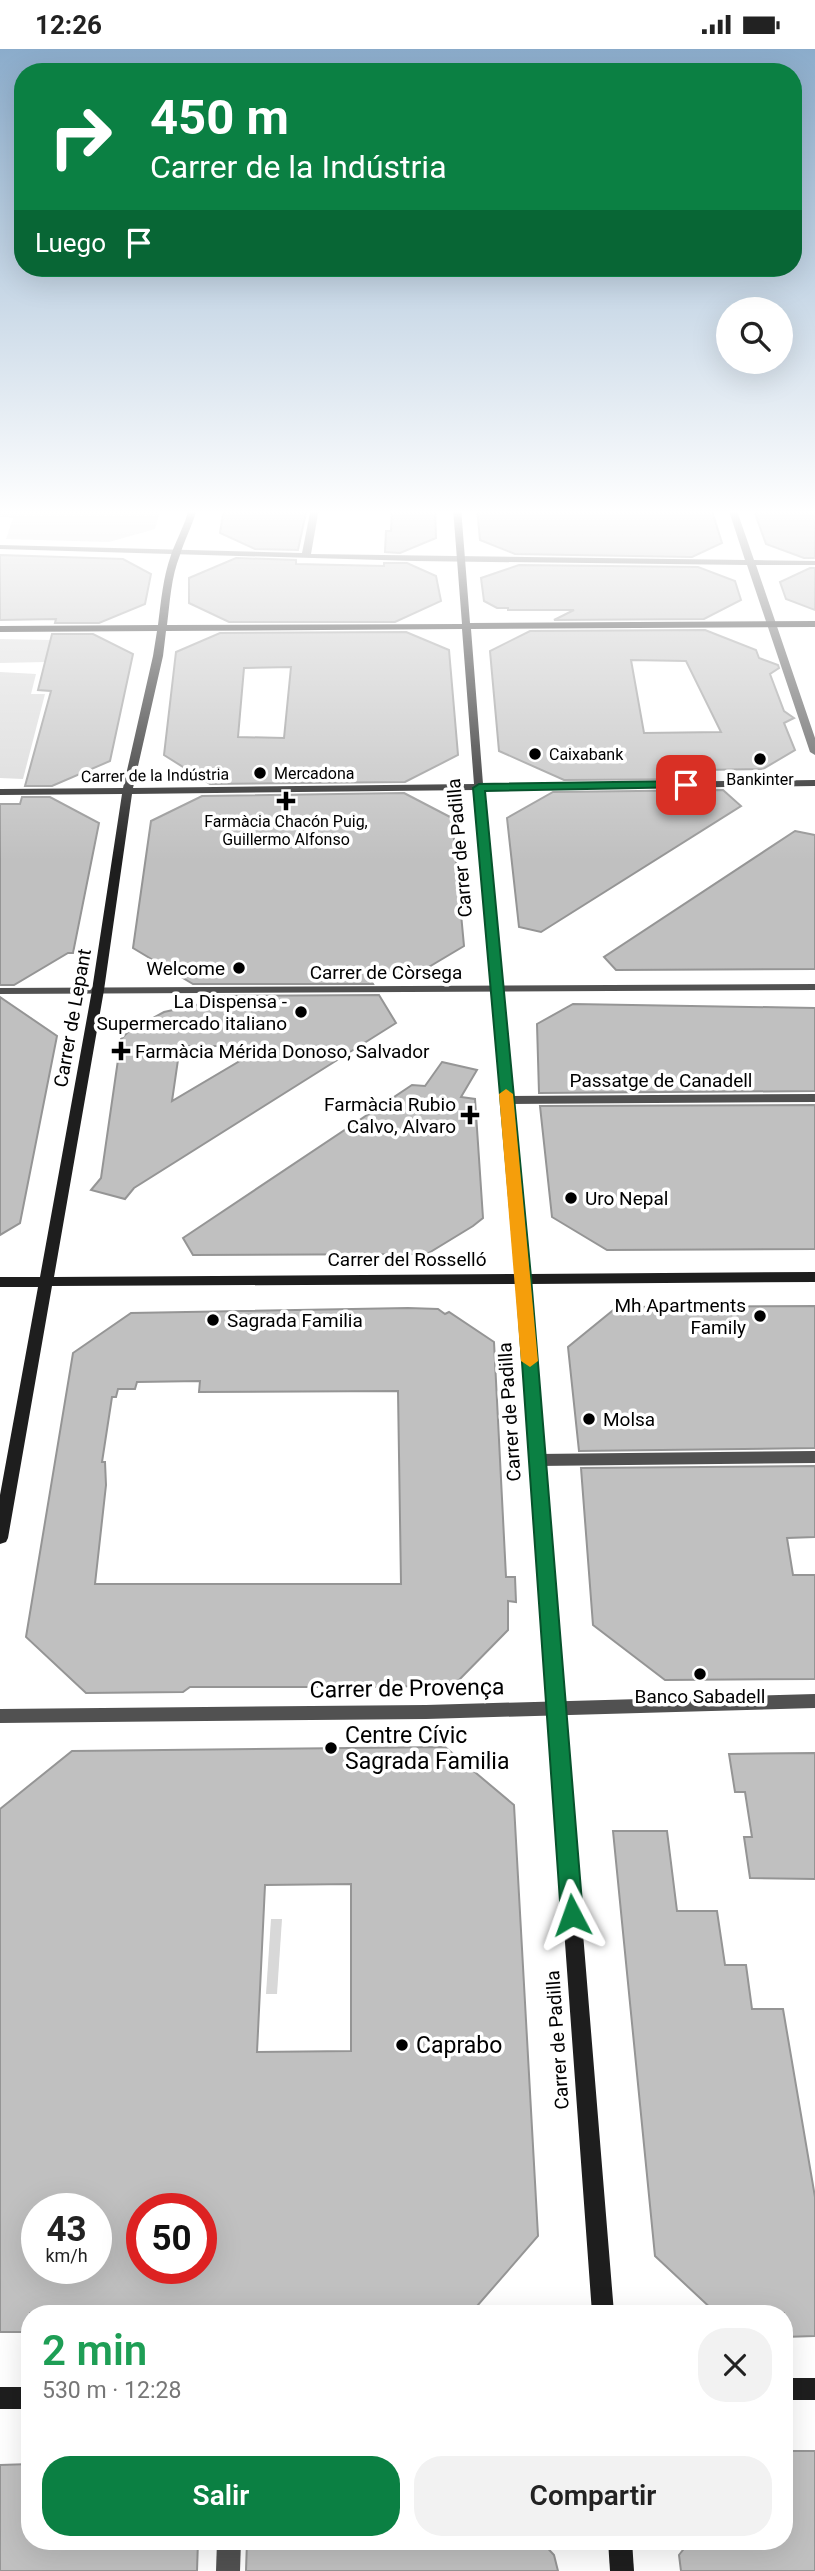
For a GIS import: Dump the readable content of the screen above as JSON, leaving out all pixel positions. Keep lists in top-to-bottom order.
{
  "streets": {
    "main road": [
      "Carrer de la Indústria",
      "Carrer de Padilla",
      "Carrer de Lepant",
      "Carrer del Rosselló"
    ],
    "street": ["Carrer de Còrsega", "Passatge de Canadell", "Carrer de Provença"]
  },
  "crossings": [
    ["Carrer de la Indústria", "Carrer de Padilla"],
    ["Carrer de la Indústria", "Carrer de Lepant"],
    ["Carrer de Padilla", "Carrer de Còrsega"],
    ["Carrer de Padilla", "Passatge de Canadell"],
    ["Carrer de Padilla", "Carrer del Rosselló"],
    ["Carrer de Padilla", "Carrer de Provença"],
    ["Carrer de Còrsega", "Carrer de Lepant"],
    ["Carrer de Lepant", "Carrer del Rosselló"]
  ],
  "places": {
    "other": [
      "Caixabank",
      "Bankinter",
      "Mercadona",
      "Welcome",
      "La Dispensa - Supermercado italiano",
      "Uro Nepal",
      "Mh Apartments Family",
      "Sagrada Familia",
      "Molsa",
      "Banco Sabadell",
      "Centre Cívic Sagrada Familia",
      "Caprabo"
    ],
    "health": ["Farmàcia Chacón Puig, Guillermo Alfonso", "Farmàcia Mérida Donoso, Salvador", "Farmàcia Rubio Calvo, Alvaro"]
  },
  "page": {
    "status": "12:26",
    "turn": ["450 m", "Carrer de la Indústria"],
    "then": "Luego",
    "speed": "43 km/h",
    "limit": "50",
    "heading": ["2 min", "530 m · 12:28"],
    "buttons": ["Salir", "Compartir"]
  }
}
